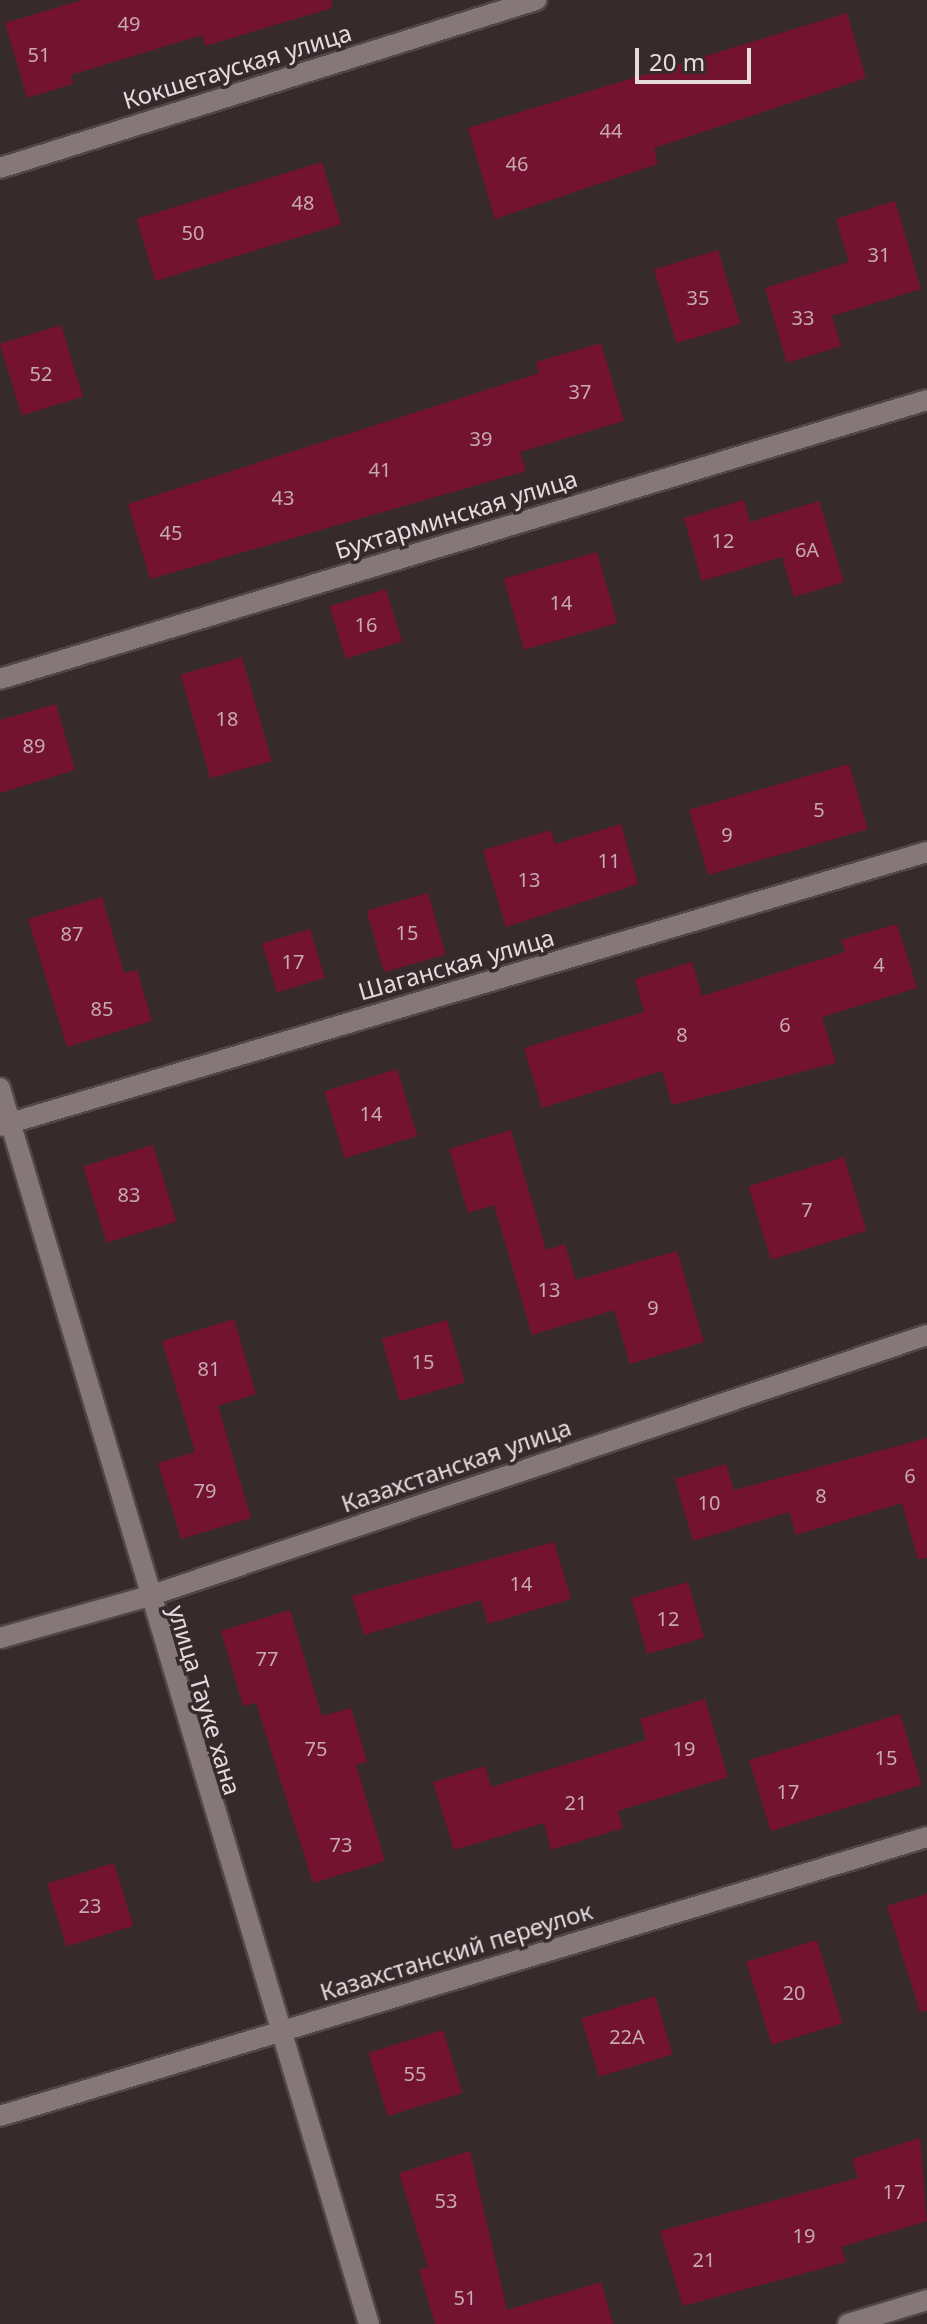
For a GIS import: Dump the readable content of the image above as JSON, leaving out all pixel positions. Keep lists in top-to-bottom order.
{
  "streets": {
    "street": [
      "Кокшетауская улица",
      "Бухтарминская улица",
      "Шаганская улица",
      "Казахстанская улица",
      "улица Тауке хана",
      "Казахстанский переулок"
    ]
  },
  "crossings": [
    ["Шаганская улица", "улица Тауке хана"],
    ["Казахстанская улица", "улица Тауке хана"],
    ["улица Тауке хана", "Казахстанский переулок"]
  ],
  "house_numbers": [
    "49",
    "51",
    "44",
    "46",
    "48",
    "50",
    "31",
    "35",
    "33",
    "52",
    "37",
    "39",
    "41",
    "43",
    "45",
    "12",
    "6А",
    "14",
    "16",
    "18",
    "89",
    "5",
    "9",
    "11",
    "13",
    "15",
    "87",
    "17",
    "4",
    "85",
    "6",
    "8",
    "14",
    "83",
    "7",
    "13",
    "9",
    "15",
    "81",
    "6",
    "79",
    "8",
    "10",
    "14",
    "12",
    "77",
    "75",
    "19",
    "15",
    "17",
    "21",
    "73",
    "23",
    "20",
    "22А",
    "55",
    "17",
    "53",
    "19",
    "21",
    "51"
  ],
  "scale_bar": "20 m"
}
